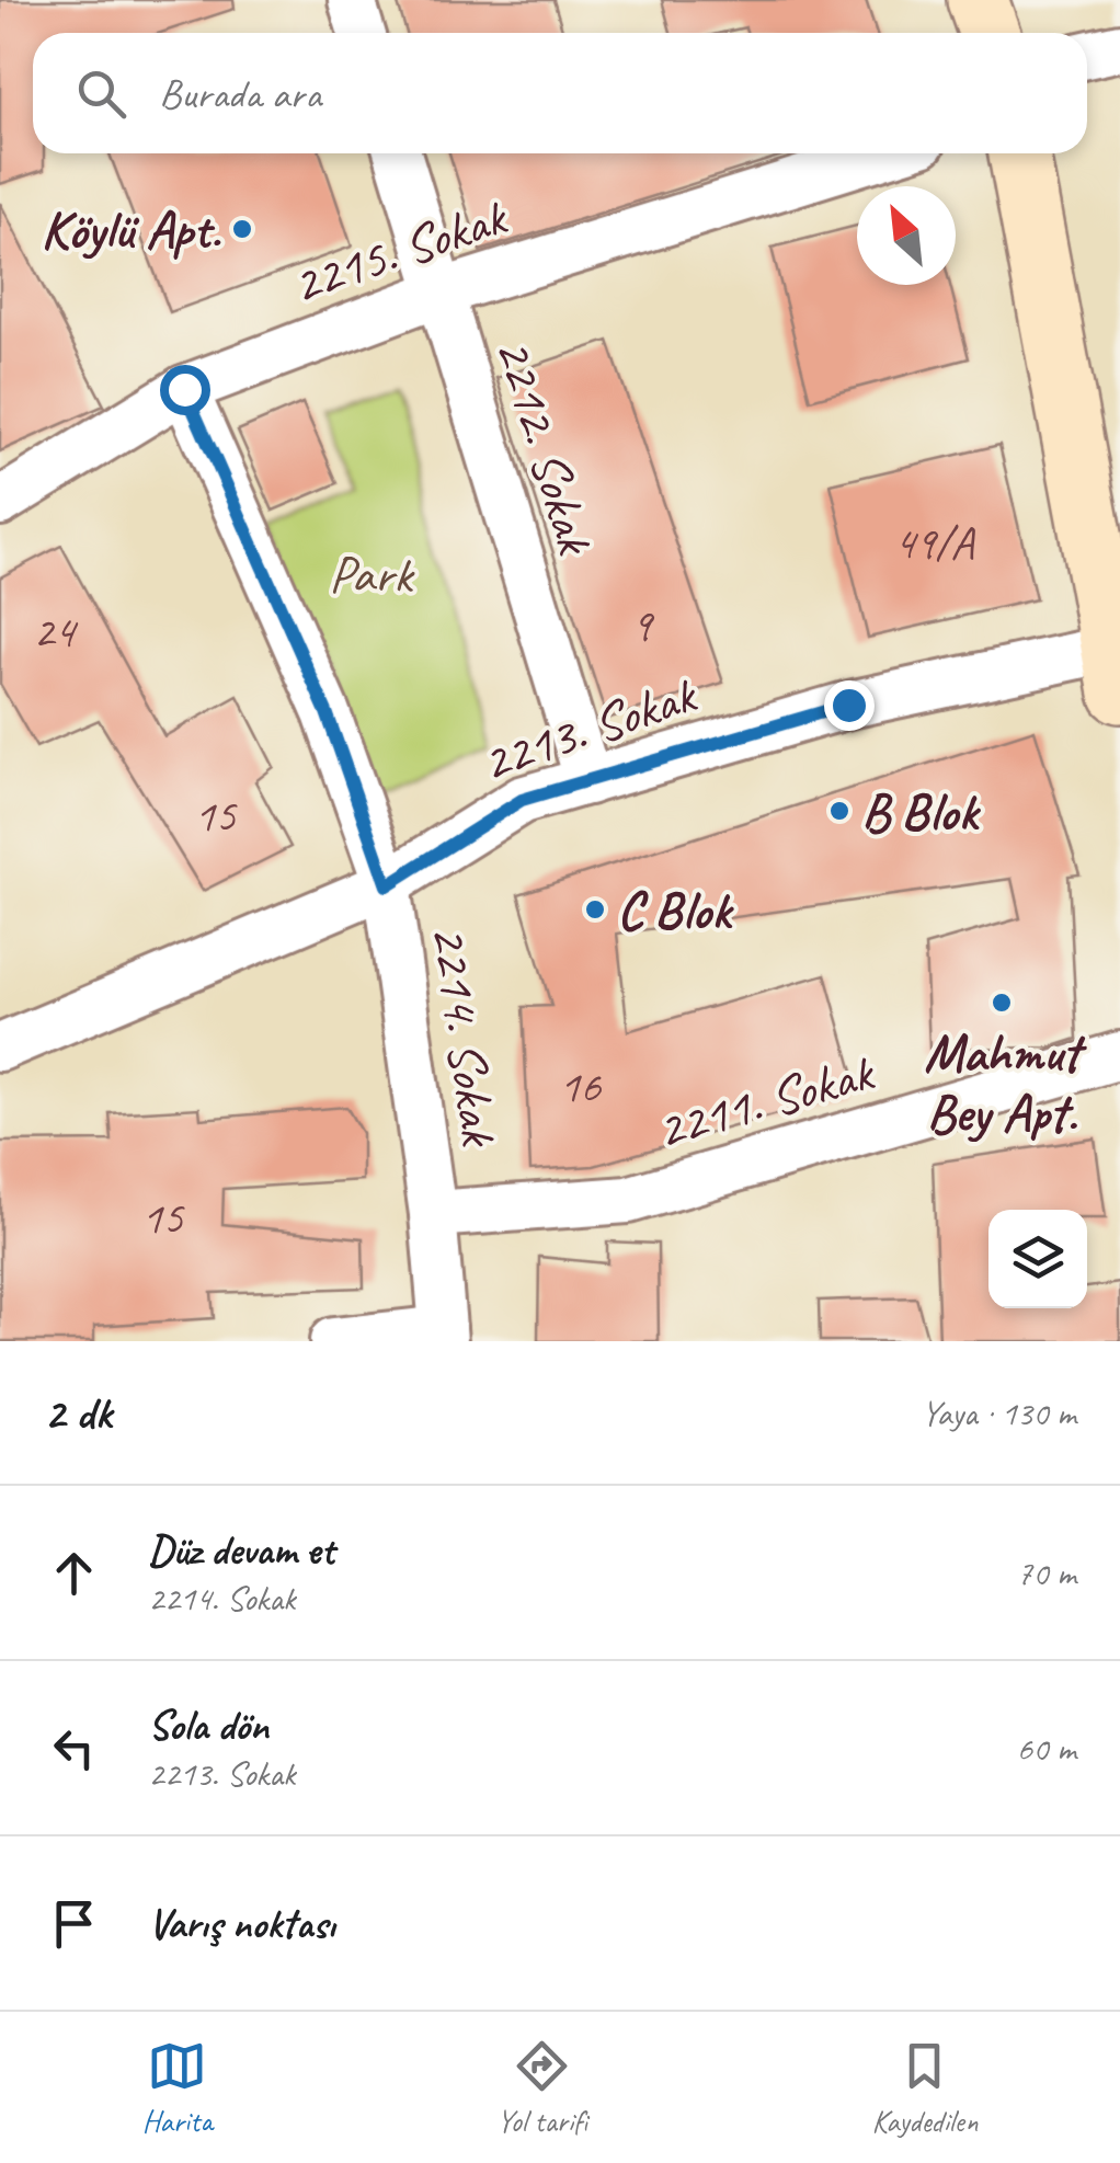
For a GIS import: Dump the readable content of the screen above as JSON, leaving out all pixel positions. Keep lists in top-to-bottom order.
{
  "streets": {
    "street": [
      "2215. Sokak",
      "2212. Sokak",
      "2213. Sokak",
      "2214. Sokak",
      "2211. Sokak"
    ]
  },
  "crossings": [
    ["2215. Sokak", "2212. Sokak"],
    ["2215. Sokak", "2214. Sokak"],
    ["2212. Sokak", "2213. Sokak"],
    ["2213. Sokak", "2214. Sokak"],
    ["2214. Sokak", "2211. Sokak"]
  ],
  "parks": ["Park"],
  "places": [
    "Köylü Apt.",
    "B Blok",
    "C Blok",
    "Mahmut Bey Apt."
  ],
  "house_numbers": [
    "49/A",
    "9",
    "24",
    "15",
    "16",
    "15"
  ],
  "north": "top left",
  "page": {
    "search": "Burada ara",
    "heading": ["2 dk", "Yaya · 130 m"],
    "list": [
      ["Düz devam et", "2214. Sokak", "70 m"],
      ["Sola dön", "2213. Sokak", "60 m"],
      "Varış noktası"
    ],
    "nav": ["Harita", "Yol tarifi", "Kaydedilen"]
  }
}
